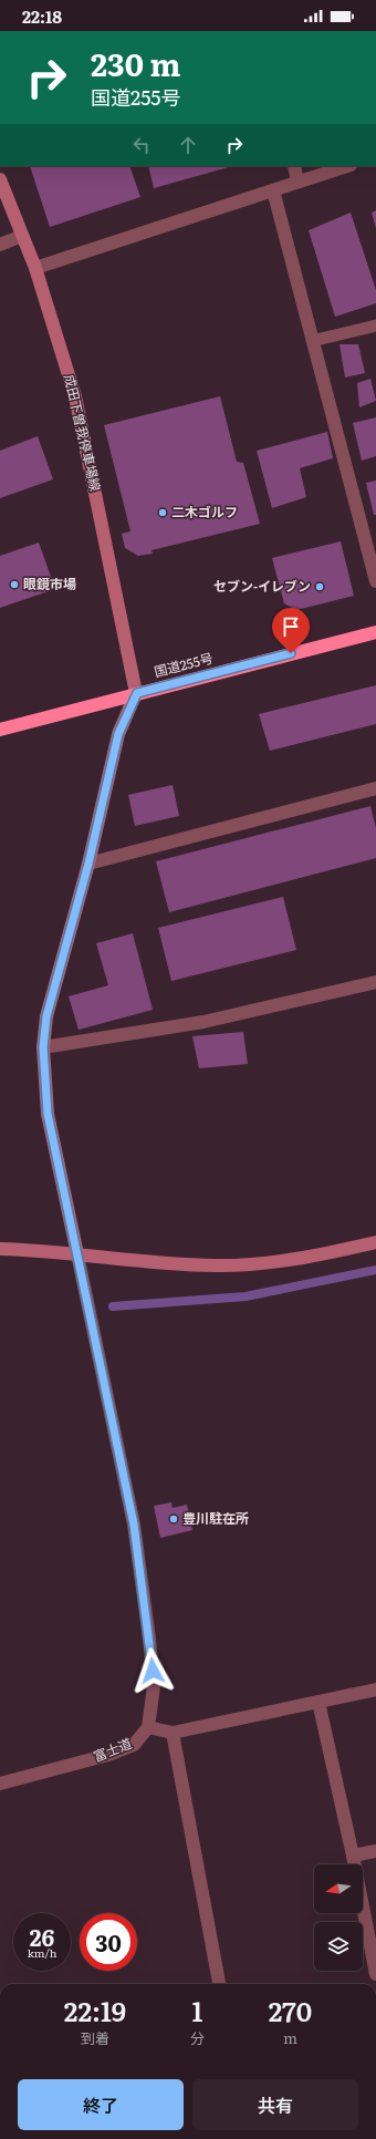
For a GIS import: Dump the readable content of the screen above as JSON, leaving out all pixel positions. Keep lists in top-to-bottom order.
{
  "streets": {
    "highway": ["国道255号"],
    "street": ["成田下曽我停車場線", "富士道"]
  },
  "crossings": [
    ["成田下曽我停車場線", "国道255号"]
  ],
  "places": [
    "二木ゴルフ",
    "眼鏡市場",
    "セブン-イレブン",
    "豊川駐在所"
  ],
  "north": "left",
  "page": {
    "status": "22:18",
    "turn": ["230 m", "国道255号"],
    "speed": "26 km/h",
    "limit": "30",
    "eta": [
      "22:19",
      "到着",
      "1",
      "分",
      "270",
      "m"
    ],
    "buttons": ["終了", "共有"]
  }
}
